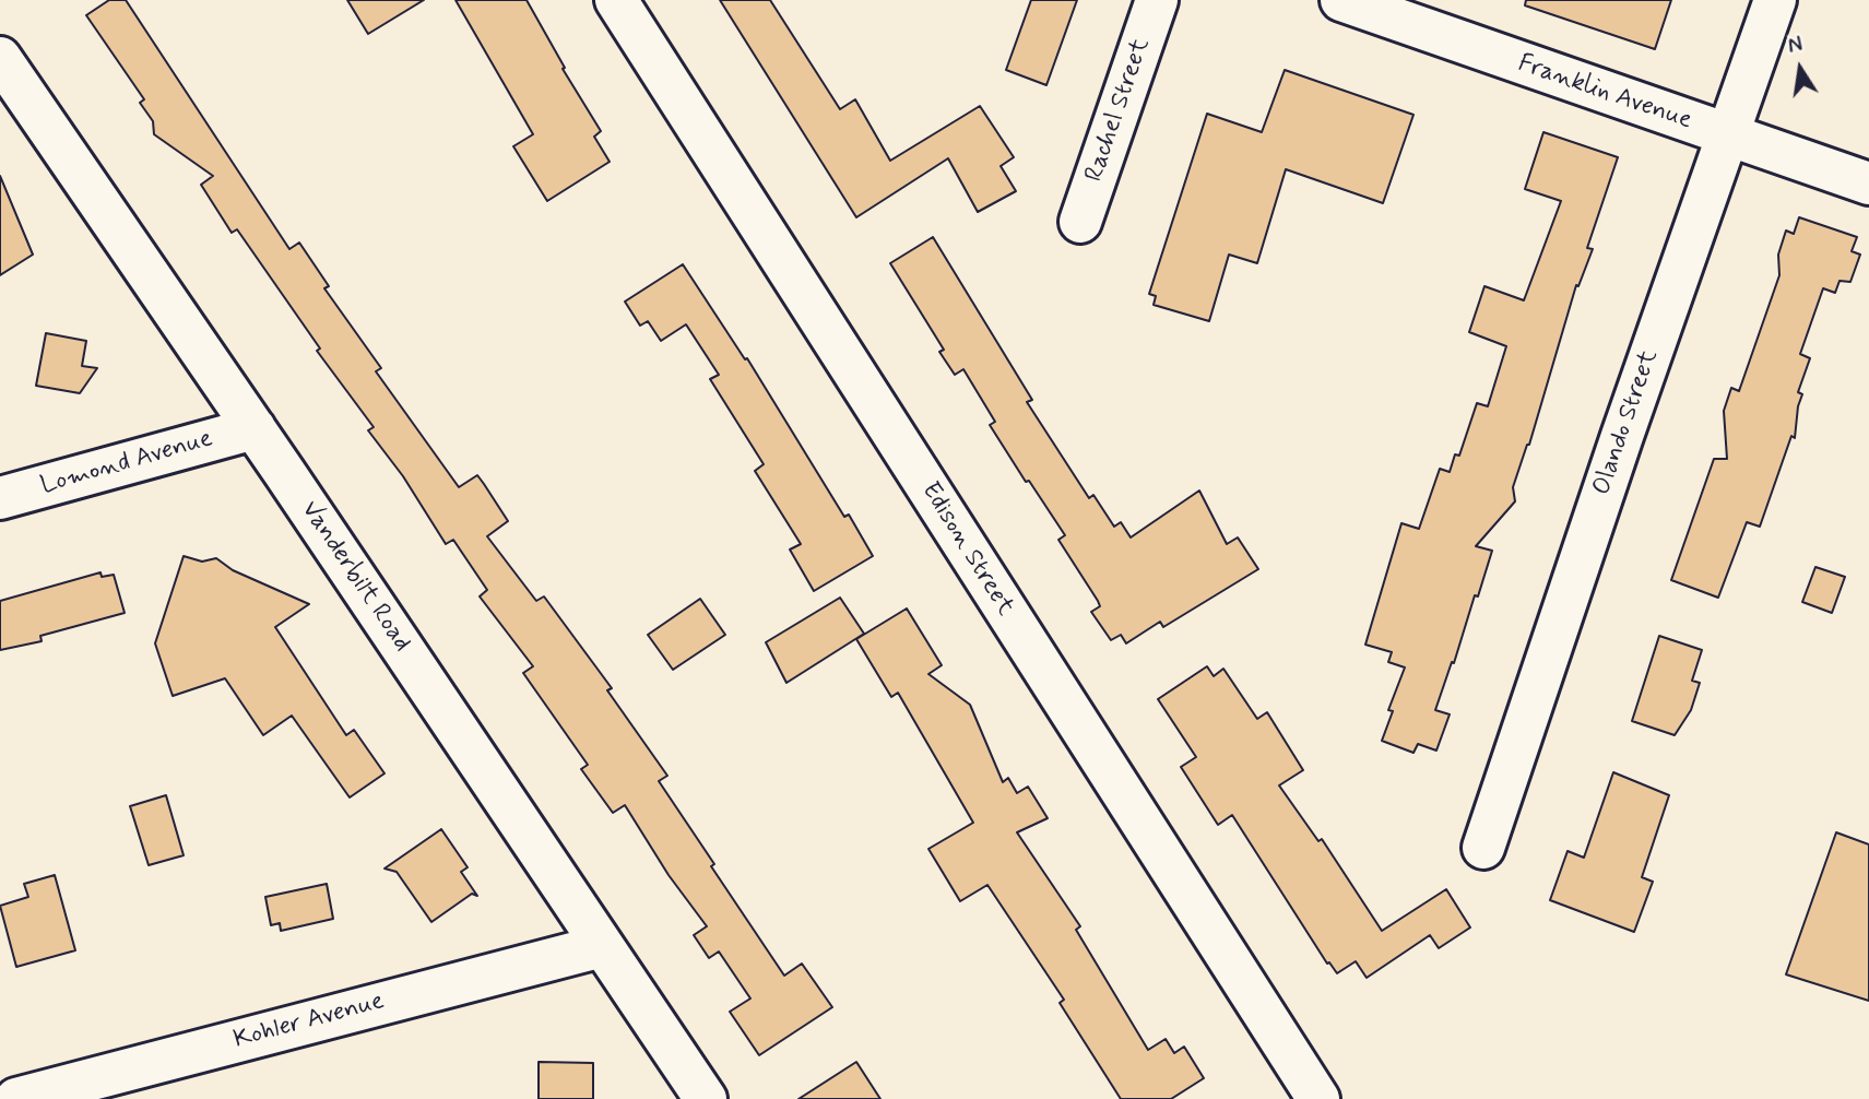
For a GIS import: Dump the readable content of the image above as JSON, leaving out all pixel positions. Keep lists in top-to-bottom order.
{
  "streets": {
    "street": [
      "Franklin Avenue",
      "Rachel Street",
      "Olando Street",
      "Lomond Avenue",
      "Edison Street",
      "Vanderbilt Road",
      "Kohler Avenue"
    ]
  },
  "crossings": [
    ["Franklin Avenue", "Olando Street"],
    ["Lomond Avenue", "Vanderbilt Road"],
    ["Vanderbilt Road", "Kohler Avenue"]
  ],
  "north": "top"
}
